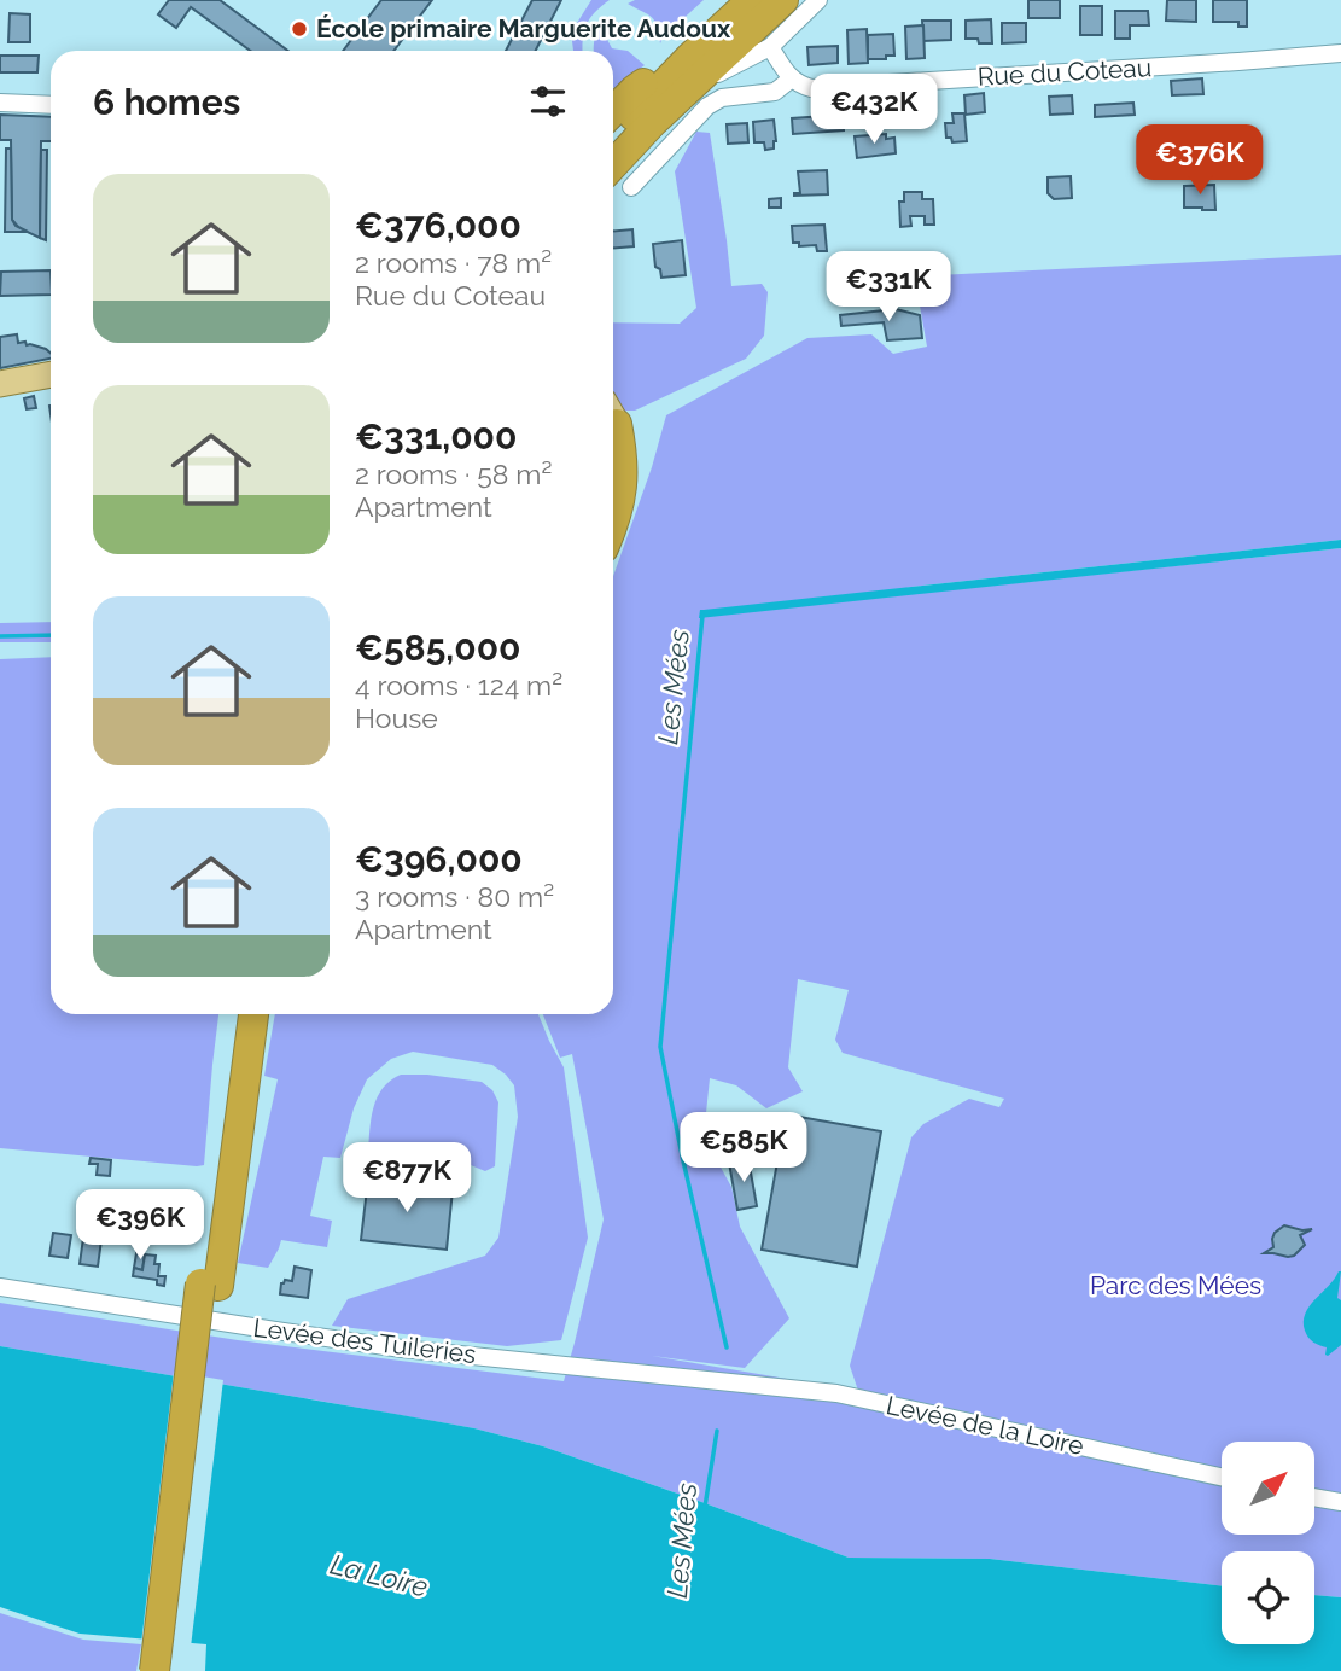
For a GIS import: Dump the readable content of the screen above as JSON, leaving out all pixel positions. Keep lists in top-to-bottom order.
{
  "streets": {
    "street": ["Rue du Coteau", "Levée des Tuileries", "Levée de la Loire"]
  },
  "crossings": [
    ["Levée des Tuileries", "Levée de la Loire"]
  ],
  "water": ["Les Mées", "La Loire"],
  "parks": ["Parc des Mées"],
  "places": ["École primaire Marguerite Audoux"],
  "north": "top right",
  "page": {
    "heading": "6 homes",
    "price": [
      "€432K",
      "€376K",
      "€331K",
      "€585K",
      "€877K",
      "€396K"
    ],
    "list": [
      {
        "name": "€376,000",
        "note": "2 rooms · 78 m² · Rue du Coteau"
      },
      {
        "name": "€331,000",
        "note": "2 rooms · 58 m² · Apartment"
      },
      {
        "name": "€585,000",
        "note": "4 rooms · 124 m² · House"
      },
      {
        "name": "€396,000",
        "note": "3 rooms · 80 m² · Apartment"
      }
    ]
  }
}
